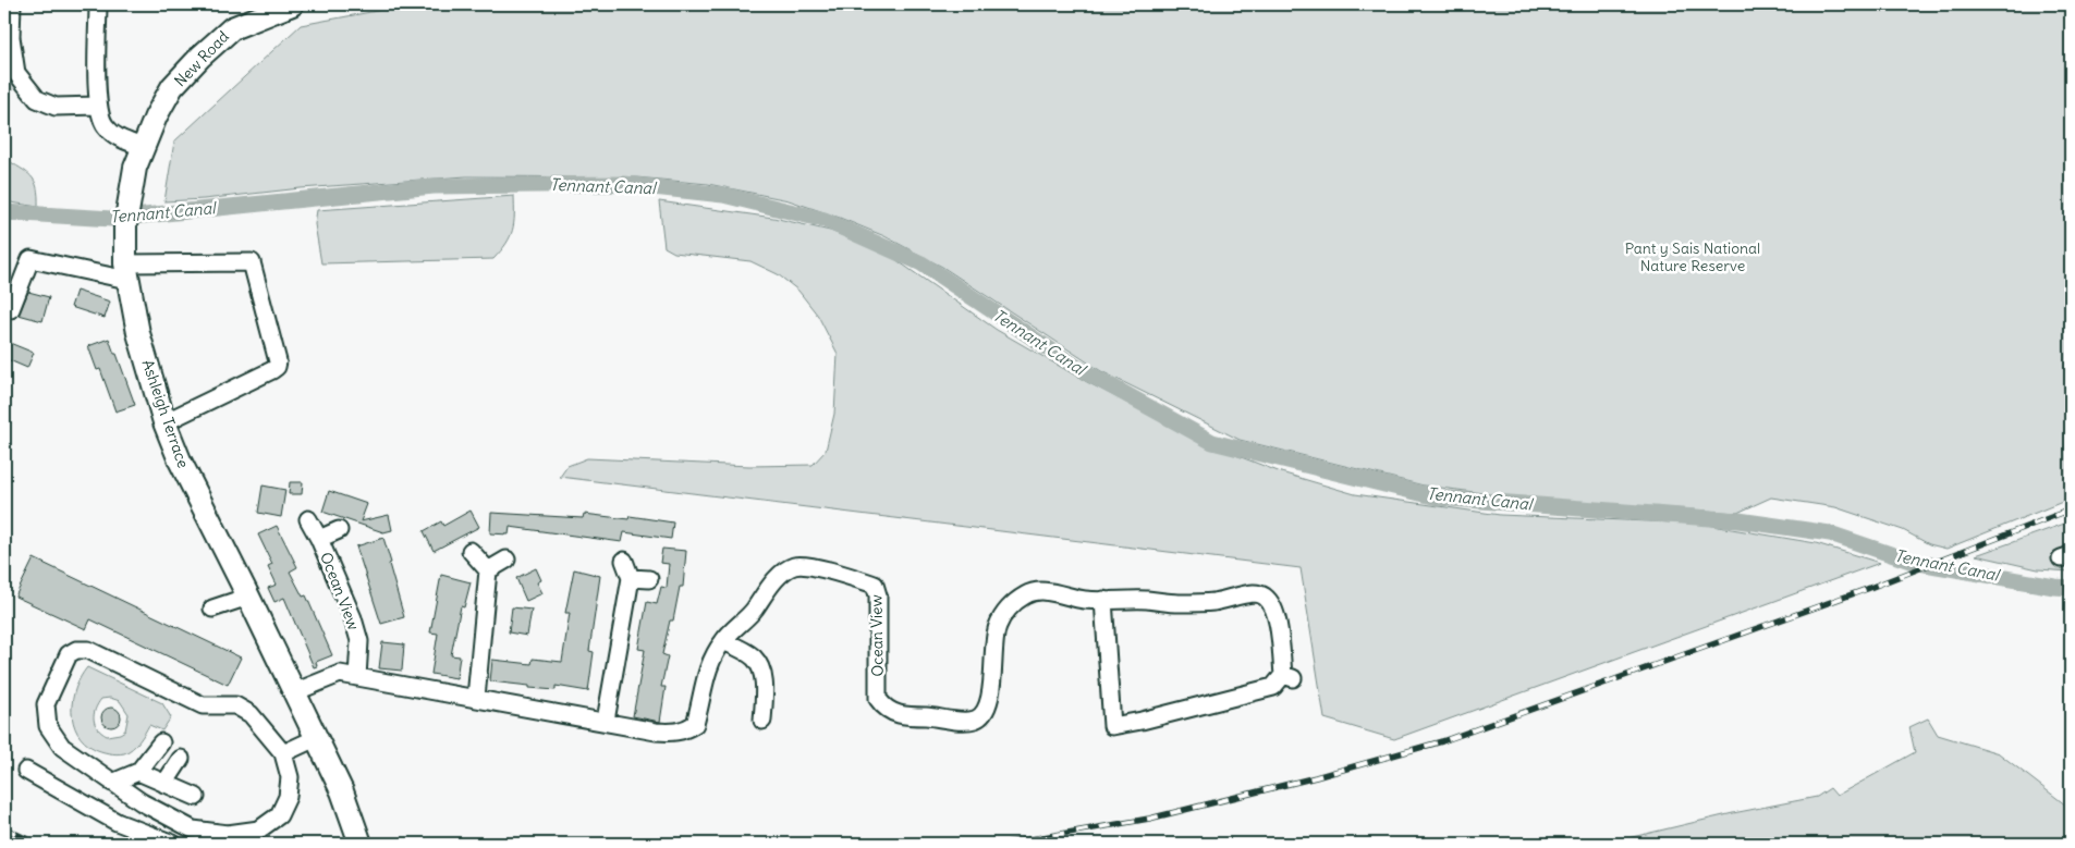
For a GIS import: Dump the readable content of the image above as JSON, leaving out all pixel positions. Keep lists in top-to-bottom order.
{
  "streets": {
    "main road": ["New Road", "Ashleigh Terrace"],
    "street": ["Ocean View"]
  },
  "crossings": [
    ["New Road", "Ashleigh Terrace"],
    ["Ashleigh Terrace", "Ocean View"]
  ],
  "water": ["Tennant Canal"],
  "parks": ["Pant y Sais National Nature Reserve"]
}
